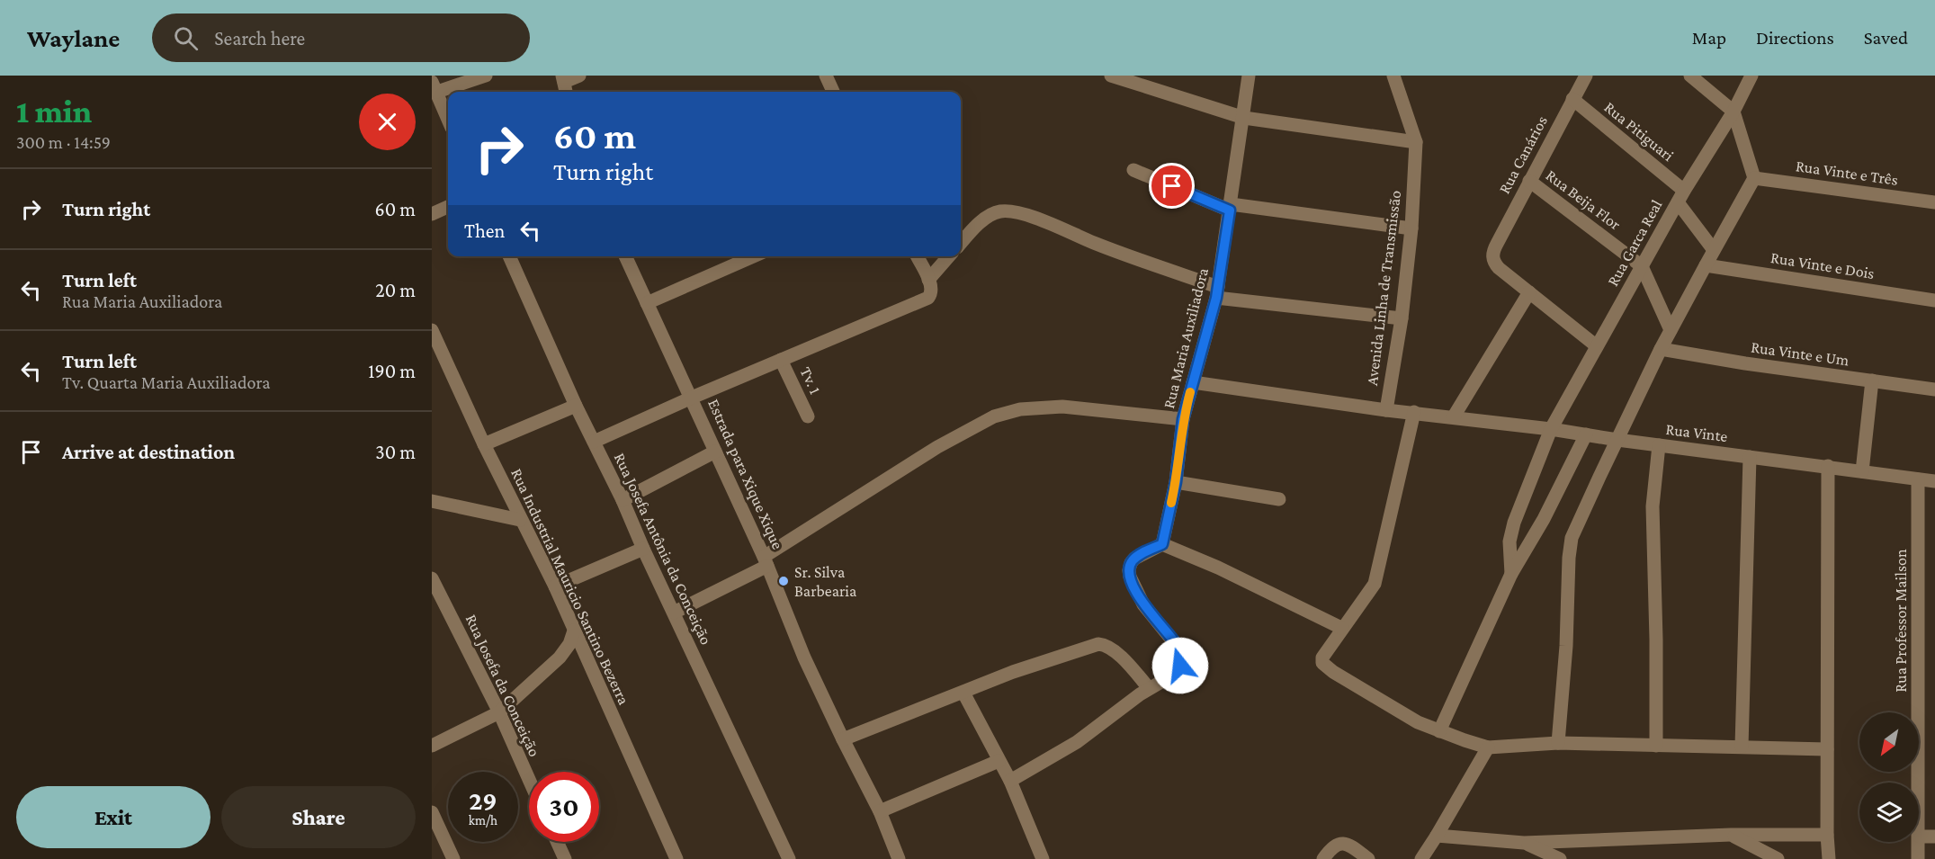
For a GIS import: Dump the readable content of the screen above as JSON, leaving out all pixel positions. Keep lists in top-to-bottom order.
{
  "streets": {
    "street": [
      "Rua Pitiguari",
      "Rua Canários",
      "Rua Vinte e Três",
      "Rua Beija Flor",
      "Rua Garca Real",
      "Rua Vinte e Dois",
      "Avenida Linha de Transmissão",
      "Rua Maria Auxiliadora",
      "Rua Vinte e Um",
      "Tv. 1",
      "Rua Vinte",
      "Estrada para Xique Xique",
      "Rua Josefa Antônia da Conceição",
      "Rua Industrial Mauricio Santino Bezerra",
      "Rua Professor Mailson",
      "Rua Josefa da Conceição"
    ]
  },
  "crossings": [
    ["Rua Pitiguari", "Rua Canários"],
    ["Rua Pitiguari", "Rua Garca Real"],
    ["Rua Canários", "Rua Beija Flor"],
    ["Rua Beija Flor", "Rua Garca Real"],
    ["Rua Garca Real", "Rua Vinte"],
    ["Avenida Linha de Transmissão", "Rua Vinte"],
    ["Rua Maria Auxiliadora", "Rua Vinte"],
    ["Rua Vinte", "Rua Professor Mailson"]
  ],
  "places": ["Sr. Silva Barbearia"],
  "north": "bottom left",
  "page": {
    "header": "Waylane",
    "search": "Search here",
    "nav": ["Map", "Directions", "Saved"],
    "heading": ["1 min", "300 m · 14:59"],
    "turn": ["60 m", "Turn right"],
    "list": [
      {
        "name": "Turn right",
        "value": "60 m"
      },
      {
        "name": "Turn left",
        "note": "Rua Maria Auxiliadora",
        "value": "20 m"
      },
      {
        "name": "Turn left",
        "note": "Tv. Quarta Maria Auxiliadora",
        "value": "190 m"
      },
      {
        "name": "Arrive at destination",
        "value": "30 m"
      }
    ],
    "then": "Then",
    "speed": "29 km/h",
    "limit": "30",
    "buttons": ["Exit", "Share"]
  }
}
